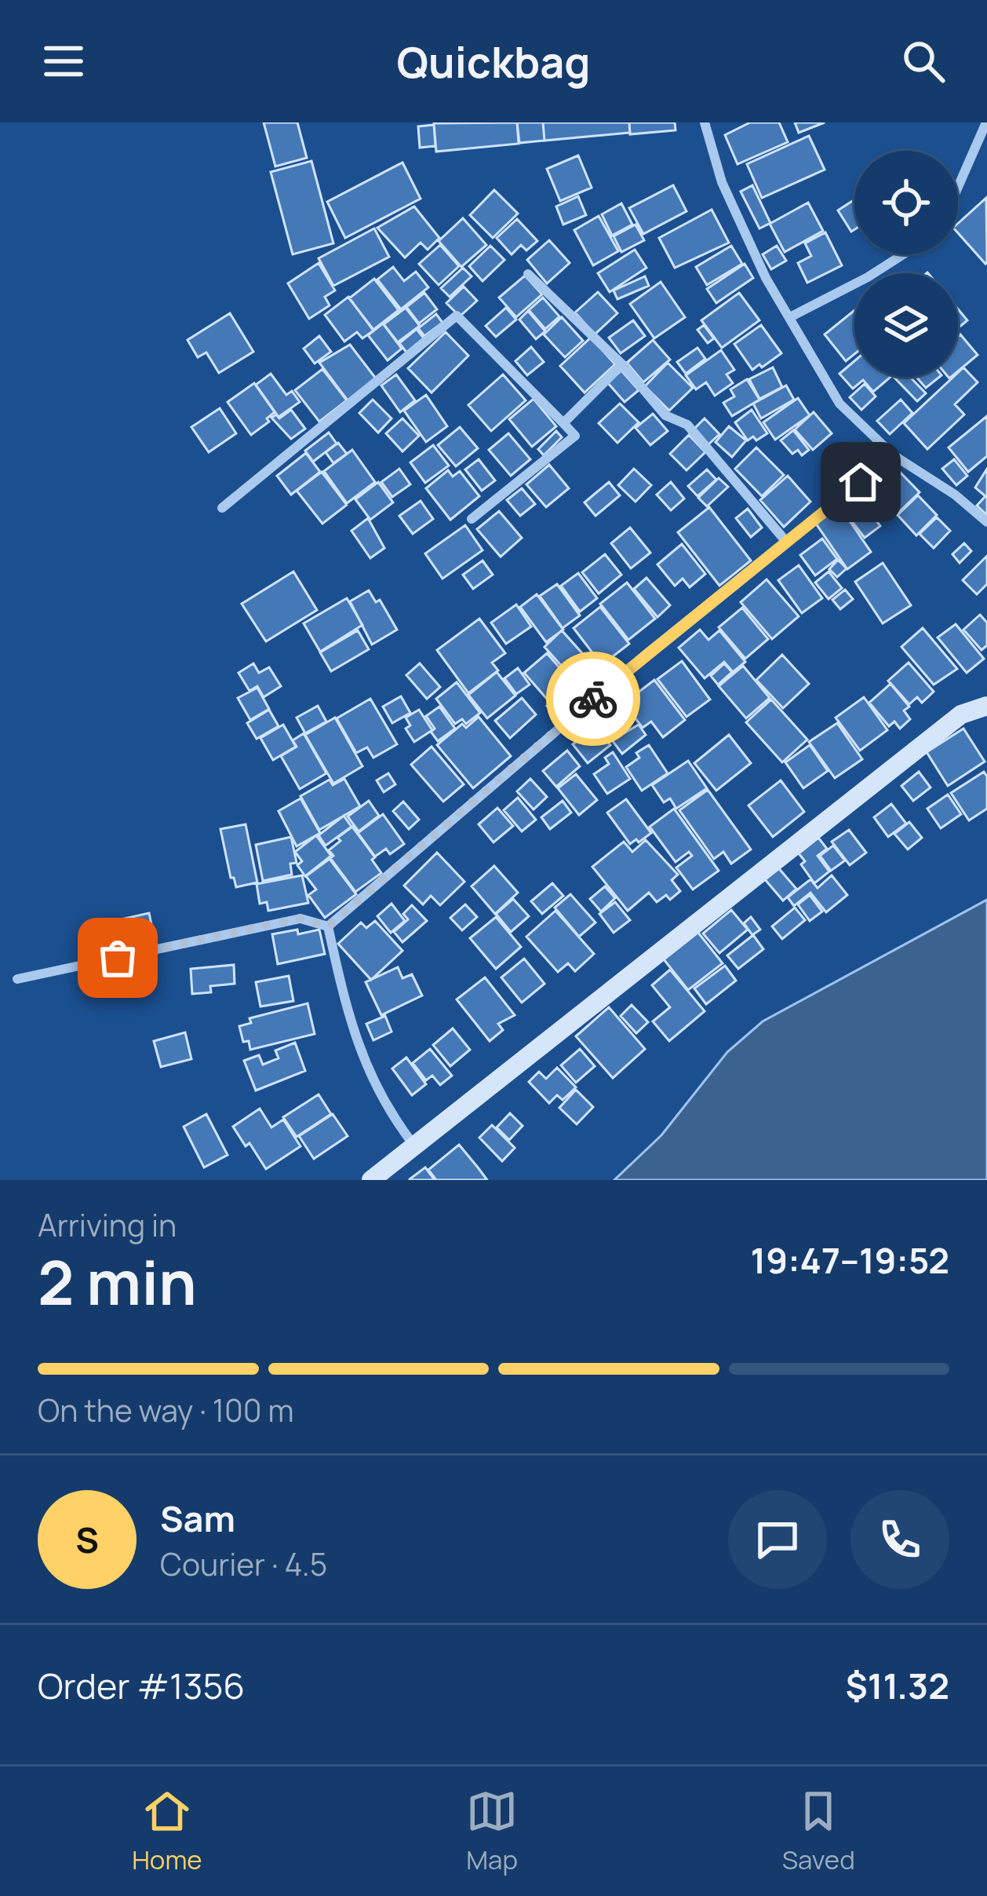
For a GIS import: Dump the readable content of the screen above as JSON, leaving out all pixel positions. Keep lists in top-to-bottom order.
{
  "page": {
    "header": "Quickbag",
    "heading": ["2 min", "Arriving in", "19:47–19:52"],
    "panel": [
      "Sam",
      "Courier · 4.5",
      "Order #1356",
      "$11.32"
    ],
    "bar": "On the way · 100 m",
    "round": "S",
    "tabs": ["Home", "Map", "Saved"]
  }
}
